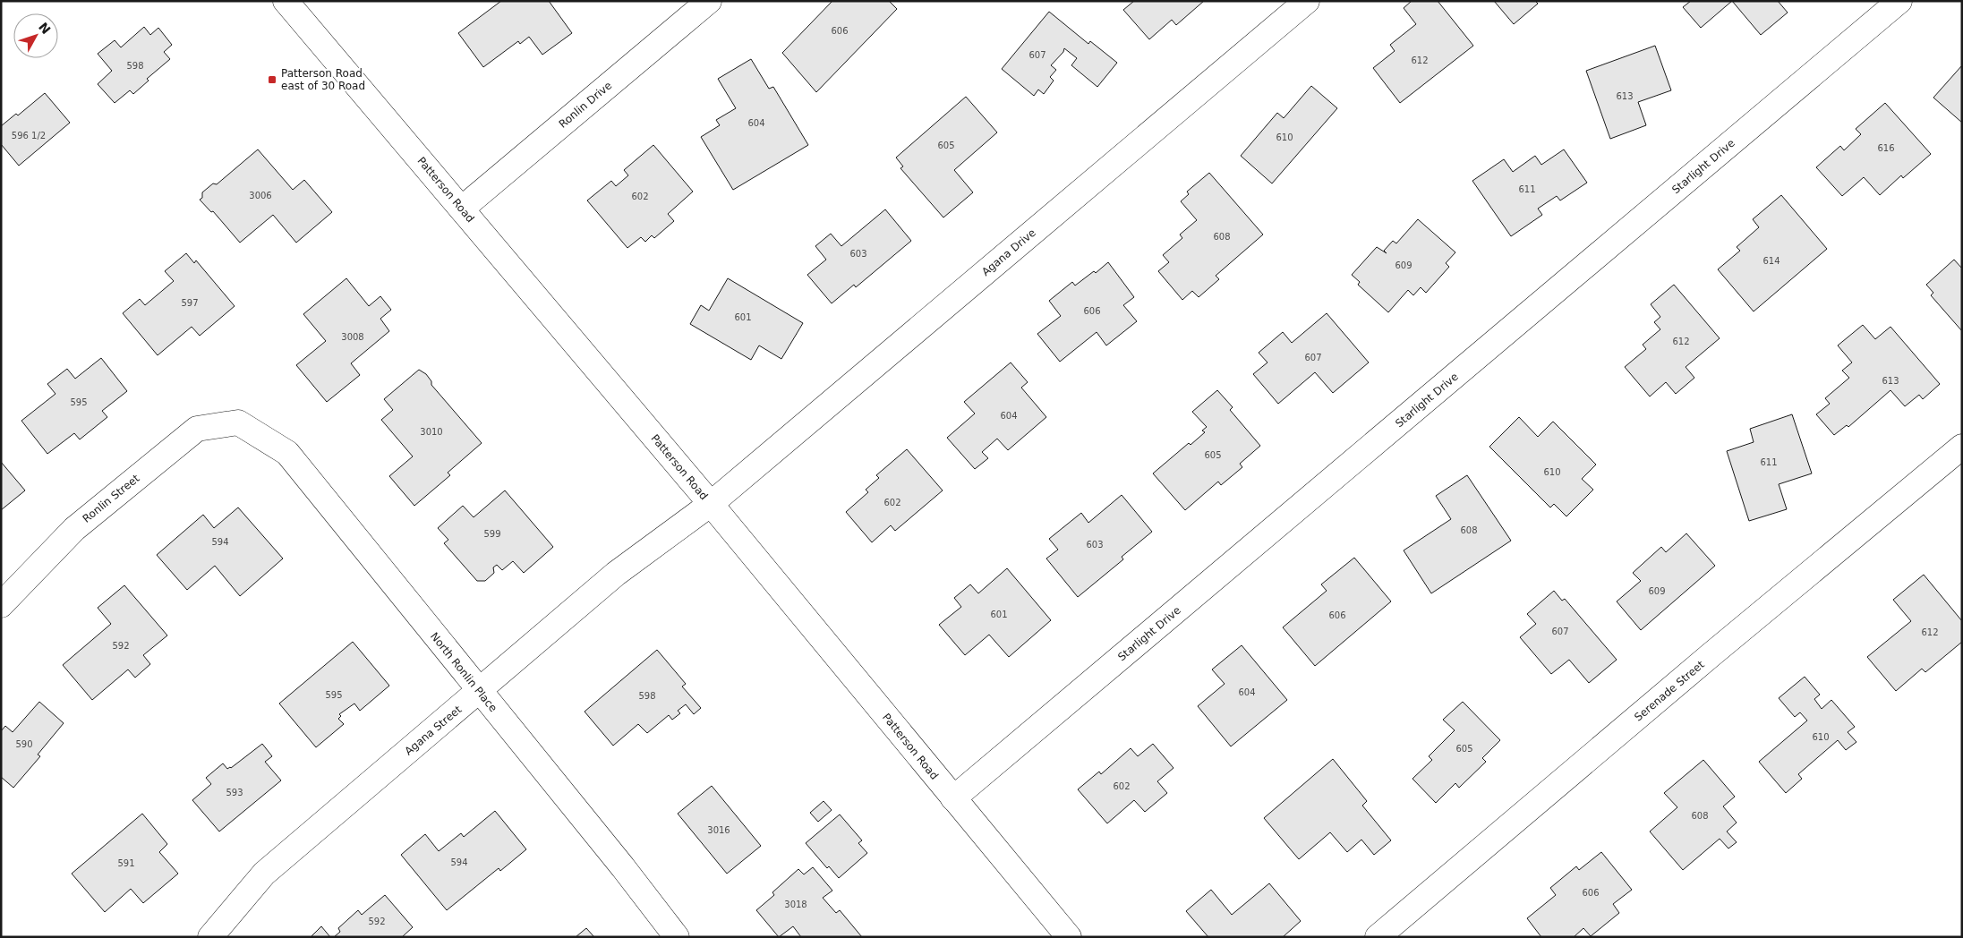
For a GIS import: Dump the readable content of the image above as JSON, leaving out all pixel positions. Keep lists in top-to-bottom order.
{
  "streets": {
    "street": [
      "Ronlin Drive",
      "Starlight Drive",
      "Patterson Road",
      "Agana Drive",
      "Ronlin Street",
      "North Ronlin Place",
      "Serenade Street",
      "Agana Street"
    ]
  },
  "crossings": [
    ["Ronlin Drive", "Patterson Road"],
    ["Starlight Drive", "Patterson Road"],
    ["Patterson Road", "Agana Drive"],
    ["Patterson Road", "Agana Street"],
    ["Agana Drive", "Agana Street"],
    ["Ronlin Street", "North Ronlin Place"],
    ["North Ronlin Place", "Agana Street"]
  ],
  "places": {
    "transit": ["Patterson Road east of 30 Road"]
  },
  "house_numbers": [
    "606",
    "607",
    "612",
    "598",
    "613",
    "604",
    "596 1/2",
    "610",
    "605",
    "616",
    "611",
    "3006",
    "602",
    "608",
    "603",
    "614",
    "609",
    "597",
    "606",
    "601",
    "3008",
    "612",
    "607",
    "613",
    "595",
    "604",
    "3010",
    "605",
    "611",
    "610",
    "602",
    "608",
    "599",
    "594",
    "603",
    "609",
    "601",
    "606",
    "607",
    "612",
    "592",
    "604",
    "595",
    "598",
    "610",
    "590",
    "605",
    "602",
    "593",
    "608",
    "3016",
    "594",
    "591",
    "606",
    "3018",
    "592"
  ],
  "north": "top right"
}
